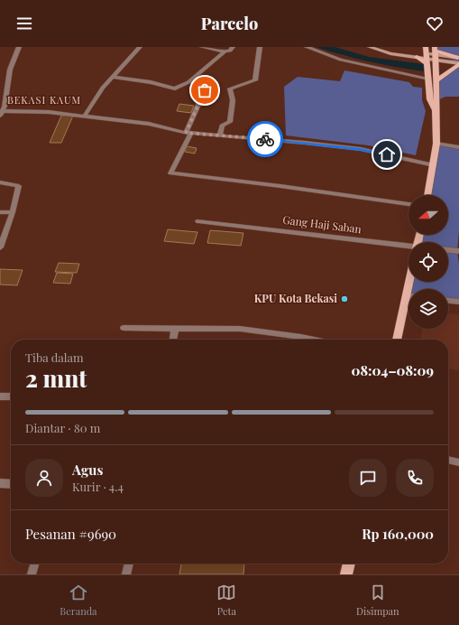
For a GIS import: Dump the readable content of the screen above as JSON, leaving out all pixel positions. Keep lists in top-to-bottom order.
{
  "streets": {
    "street": ["Gang Haji Saban"]
  },
  "districts": ["BEKASI KAUM"],
  "places": ["KPU Kota Bekasi"],
  "north": "left",
  "page": {
    "header": "Parcelo",
    "heading": ["2 mnt", "Tiba dalam", "08:04–08:09"],
    "panel": [
      "Agus",
      "Kurir · 4.4",
      "Pesanan #9690",
      "Rp 160,000"
    ],
    "bar": "Diantar · 80 m",
    "tabs": ["Beranda", "Peta", "Disimpan"]
  }
}
